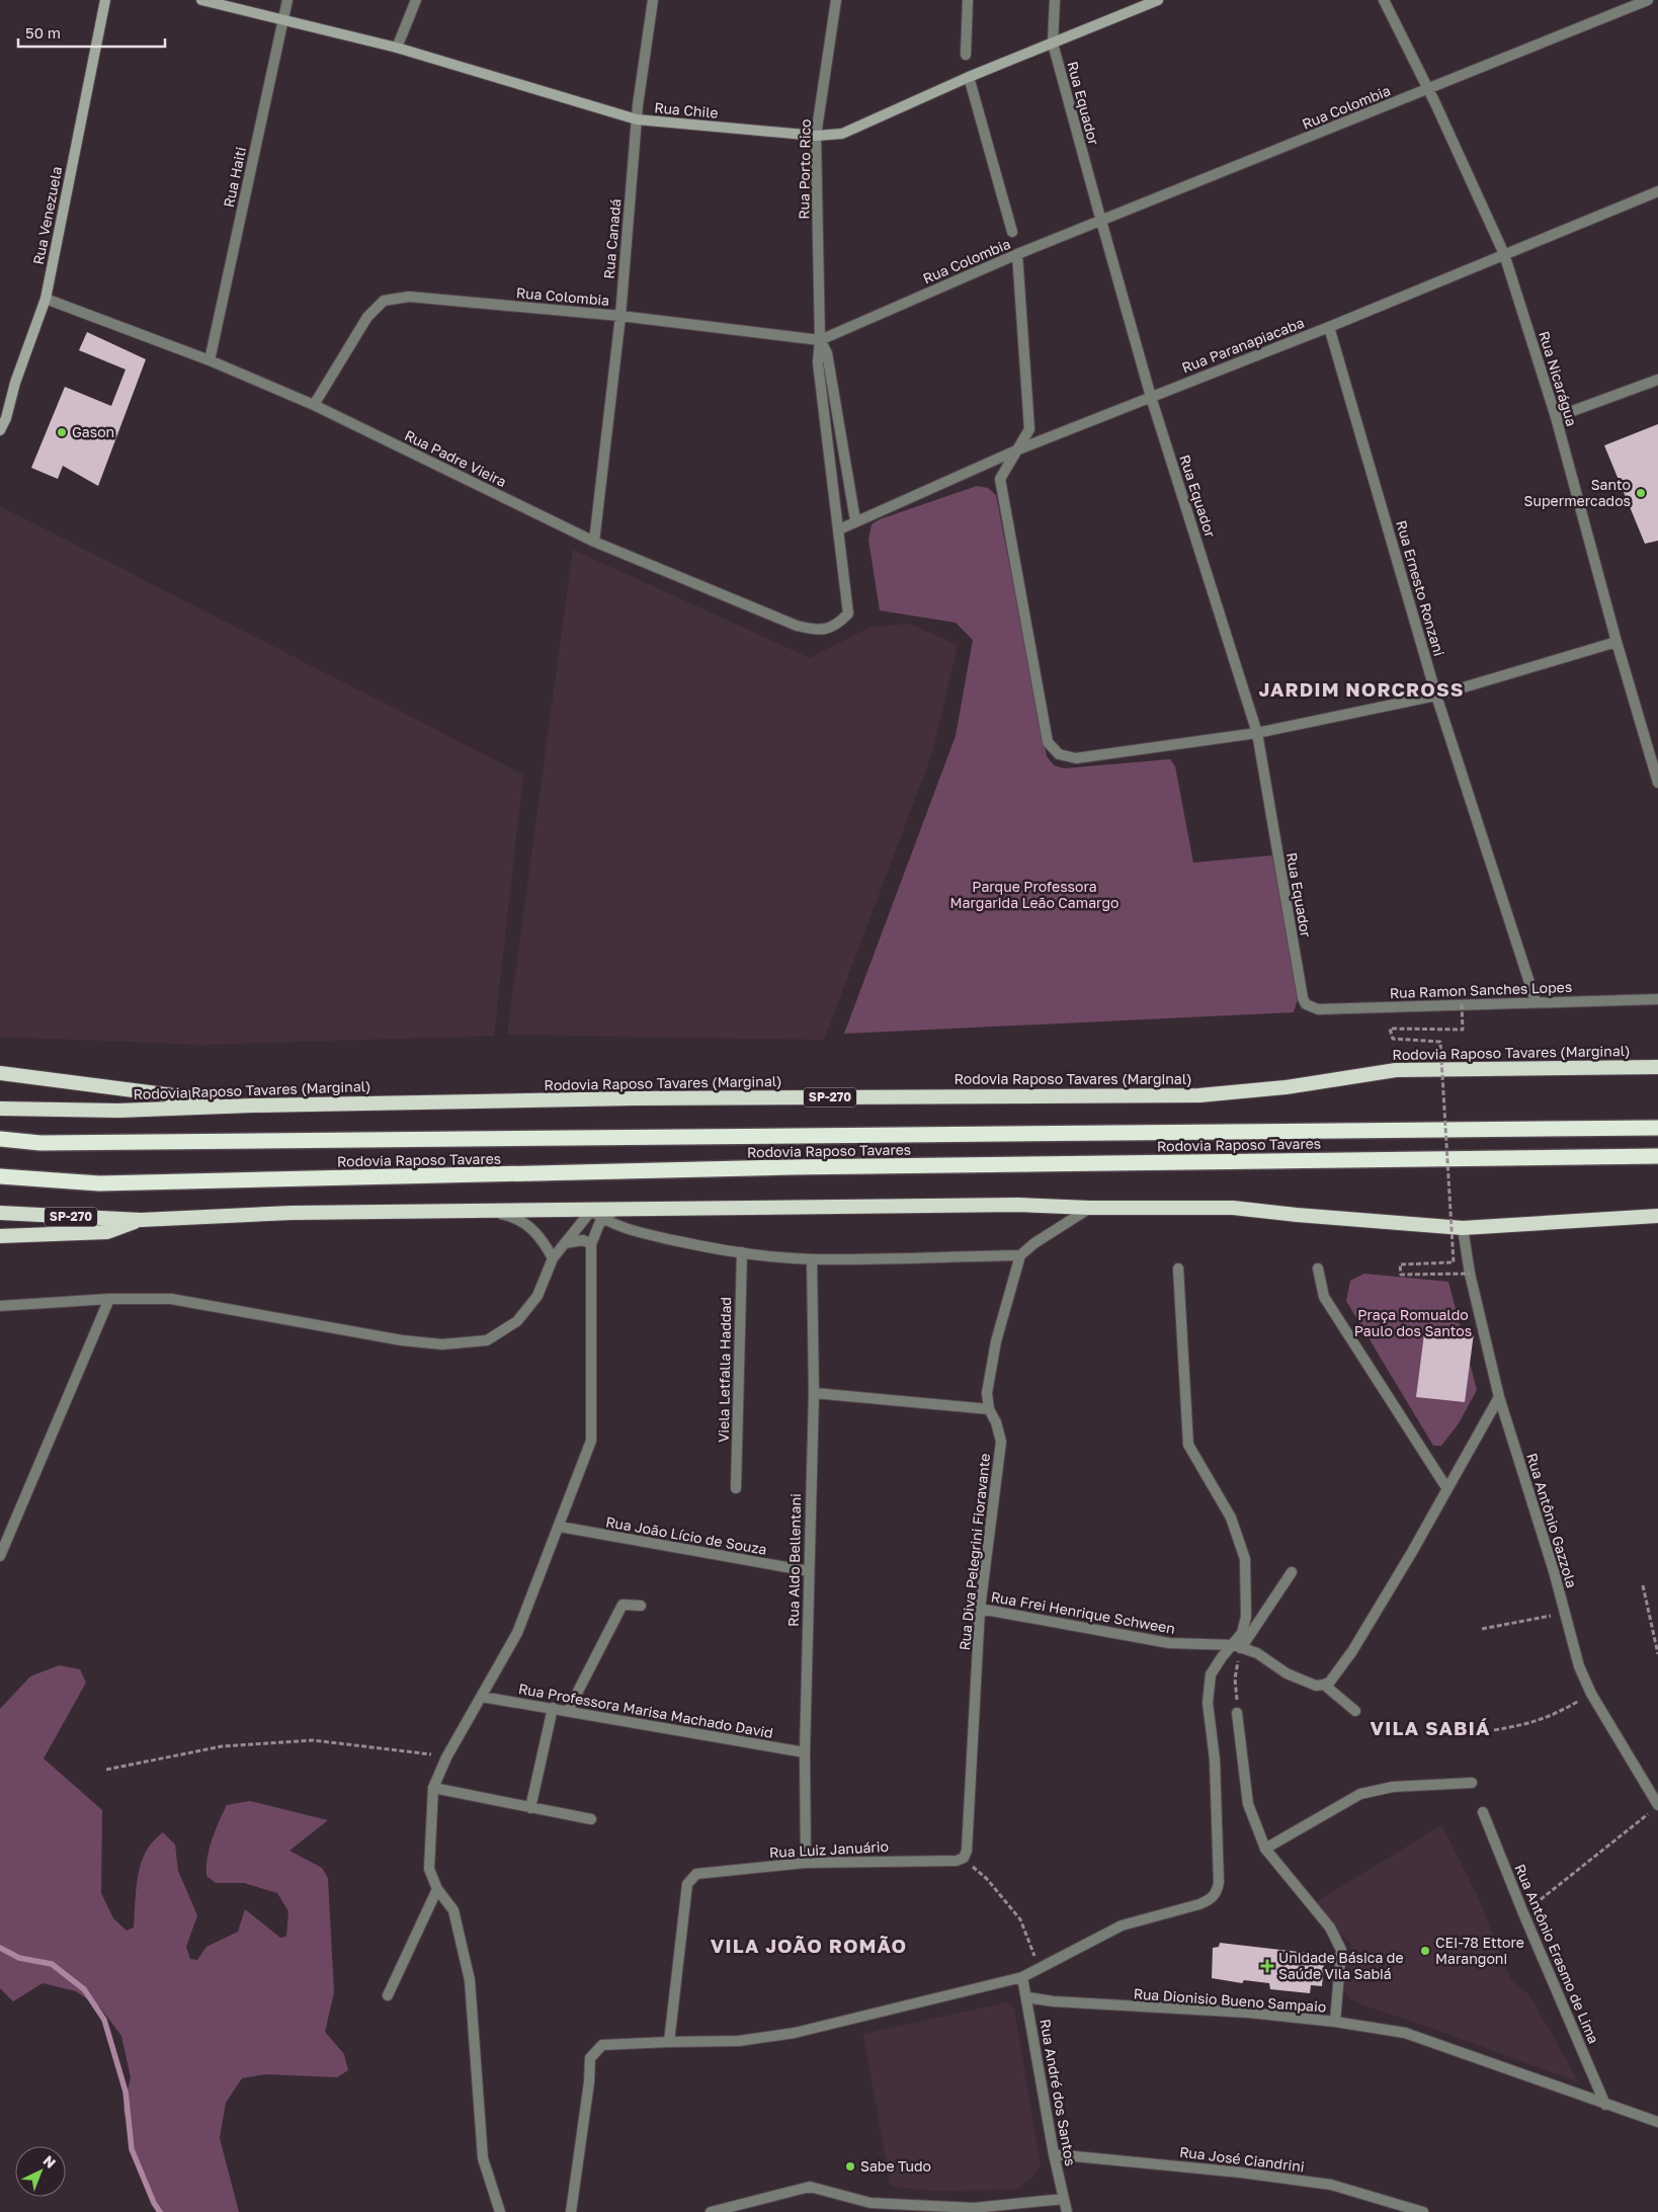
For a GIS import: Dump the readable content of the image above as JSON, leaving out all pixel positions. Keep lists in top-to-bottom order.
{
  "streets": {
    "highway": ["Rodovia Raposo Tavares (Marginal)", "SP-270", "Rodovia Raposo Tavares"],
    "main road": ["Rua Chile", "Rua Venezuela"],
    "street": [
      "Rua Equador",
      "Rua Colombia",
      "Rua Porto Rico",
      "Rua Haiti",
      "Rua Canadá",
      "Rua Paranapiacaba",
      "Rua Nicarágua",
      "Rua Padre Vieira",
      "Rua Ernesto Ronzani",
      "Rua Ramon Sanches Lopes",
      "Viela Letfalla Haddad",
      "Rua Antônio Gazzola",
      "Rua João Lício de Souza",
      "Rua Diva Pelegrini Fioravante",
      "Rua Aldo Bellentani",
      "Rua Frei Henrique Schween",
      "Rua Professora Marisa Machado David",
      "Rua Luiz Januário",
      "Rua Antônio Erasmo de Lima",
      "Rua Dionisio Bueno Sampaio",
      "Rua André dos Santos",
      "Rua José Ciandrini"
    ]
  },
  "crossings": [
    ["Rua Equador", "Rua Colombia"],
    ["Rua Equador", "Rua Chile"],
    ["Rua Equador", "Rua Paranapiacaba"],
    ["Rua Equador", "Rua Ramon Sanches Lopes"],
    ["Rua Colombia", "Rua Porto Rico"],
    ["Rua Colombia", "Rua Canadá"],
    ["Rua Colombia", "Rua Nicarágua"],
    ["Rua Colombia", "Rua Padre Vieira"],
    ["Rua Chile", "Rua Porto Rico"],
    ["Rua Chile", "Rua Haiti"],
    ["Rua Chile", "Rua Canadá"],
    ["Rua Porto Rico", "Rua Paranapiacaba"],
    ["Rua Porto Rico", "Rua Padre Vieira"],
    ["Rua Haiti", "Rua Padre Vieira"],
    ["Rua Venezuela", "Rua Padre Vieira"],
    ["Rua Canadá", "Rua Padre Vieira"],
    ["Rua Paranapiacaba", "Rua Nicarágua"],
    ["Rua Paranapiacaba", "Rua Ernesto Ronzani"],
    ["Rua Ernesto Ronzani", "Rua Ramon Sanches Lopes"],
    ["SP-270", "Rua Antônio Gazzola"],
    ["Rua João Lício de Souza", "Rua Aldo Bellentani"],
    ["Rua Diva Pelegrini Fioravante", "Rua Frei Henrique Schween"],
    ["Rua Diva Pelegrini Fioravante", "Rua Luiz Januário"],
    ["Rua Aldo Bellentani", "Rua Professora Marisa Machado David"],
    ["Rua Aldo Bellentani", "Rua Luiz Januário"],
    ["Rua Antônio Erasmo de Lima", "Rua Dionisio Bueno Sampaio"],
    ["Rua Dionisio Bueno Sampaio", "Rua André dos Santos"],
    ["Rua André dos Santos", "Rua José Ciandrini"]
  ],
  "districts": ["JARDIM NORCROSS", "VILA SABIÁ", "VILA JOÃO ROMÃO"],
  "parks": ["Parque Professora Margarida Leão Camargo", "Praça Romualdo Paulo dos Santos"],
  "places": {
    "other": [
      "Gason",
      "Santo Supermercados",
      "CEI-78 Ettore Marangoni",
      "Sabe Tudo"
    ],
    "health": ["Unidade Básica de Saúde Vila Sabiá"]
  },
  "scale_bar": "50 m",
  "north": "top right"
}
